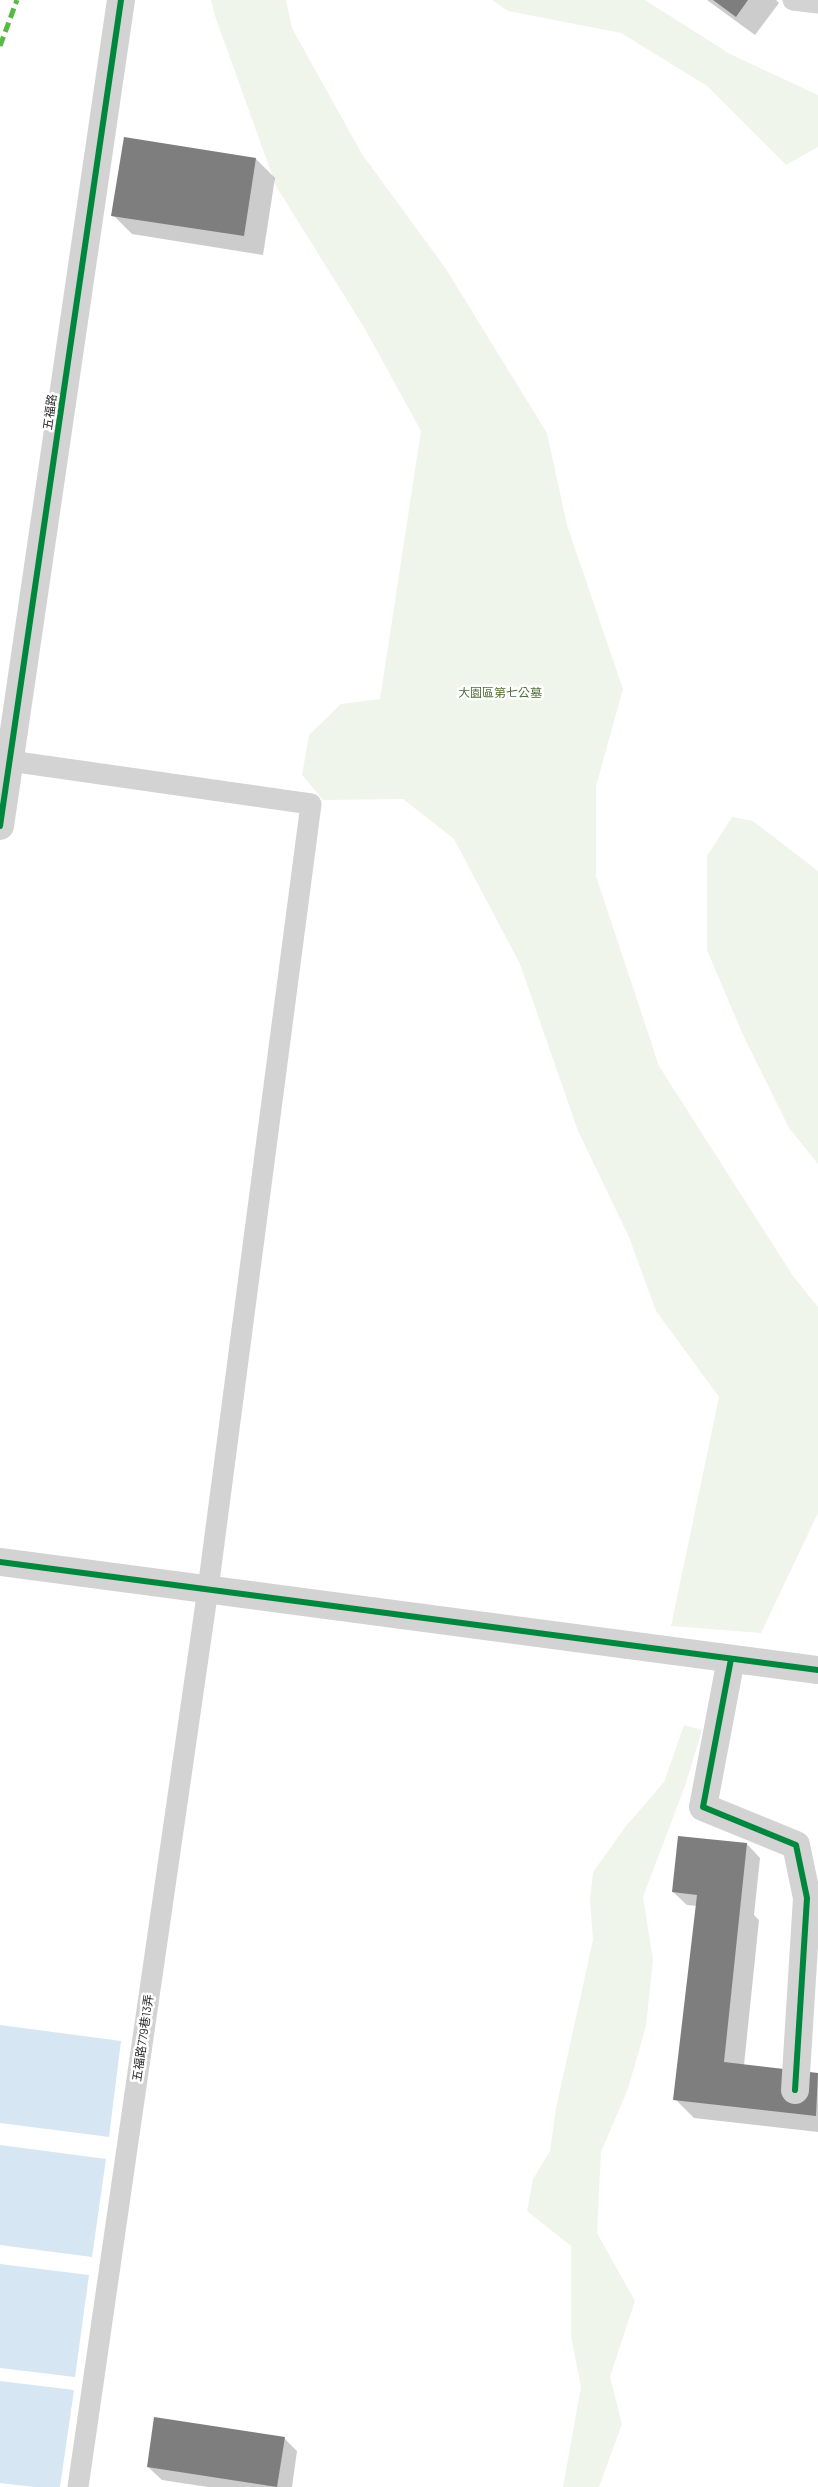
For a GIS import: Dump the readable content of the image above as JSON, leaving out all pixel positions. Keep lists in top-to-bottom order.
{
  "streets": {
    "street": ["五福路"],
    "lane": ["五福路779巷13弄"]
  },
  "crossings": [
    ["五福路", "五福路779巷13弄"]
  ],
  "parks": ["大園區第七公墓"]
}
